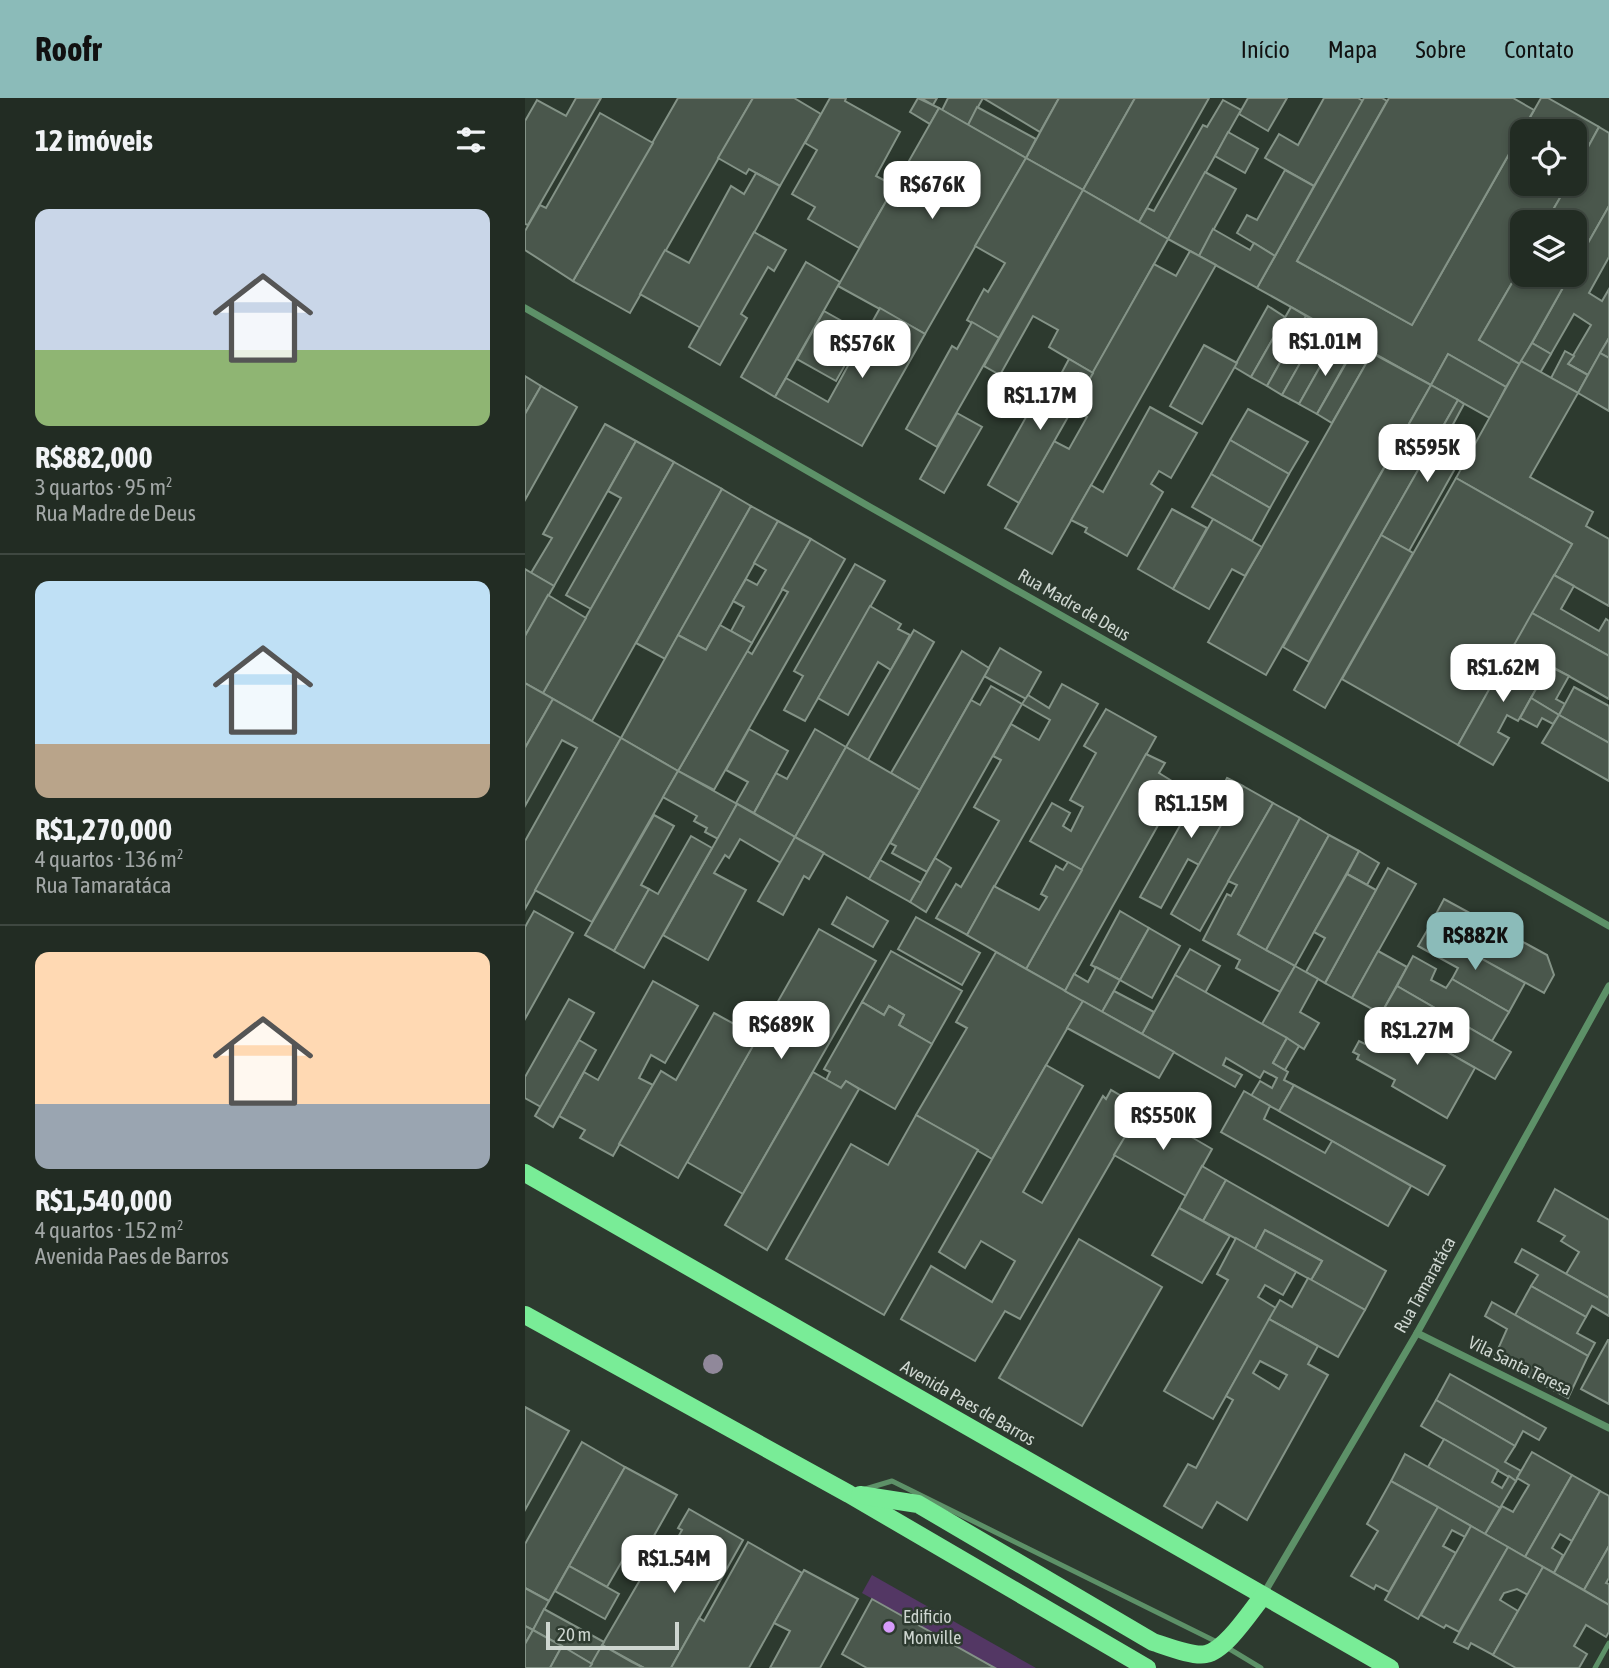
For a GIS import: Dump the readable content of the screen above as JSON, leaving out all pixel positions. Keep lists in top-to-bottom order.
{
  "streets": {
    "main road": ["Avenida Paes de Barros"],
    "street": ["Rua Madre de Deus", "Rua Tamaratáca", "Vila Santa Teresa"]
  },
  "crossings": [
    ["Rua Tamaratáca", "Vila Santa Teresa"],
    ["Rua Tamaratáca", "Avenida Paes de Barros"]
  ],
  "places": ["Edificio Monville"],
  "scale_bar": "20 m",
  "page": {
    "header": "Roofr",
    "nav": [
      "Início",
      "Mapa",
      "Sobre",
      "Contato"
    ],
    "heading": "12 imóveis",
    "price": [
      "R$676K",
      "R$1.01M",
      "R$576K",
      "R$1.17M",
      "R$595K",
      "R$1.62M",
      "R$1.15M",
      "R$882K",
      "R$689K",
      "R$1.27M",
      "R$550K",
      "R$1.54M"
    ],
    "list": [
      {
        "name": "R$882,000",
        "note": "3 quartos · 95 m² · Rua Madre de Deus"
      },
      {
        "name": "R$1,270,000",
        "note": "4 quartos · 136 m² · Rua Tamaratáca"
      },
      {
        "name": "R$1,540,000",
        "note": "4 quartos · 152 m² · Avenida Paes de Barros"
      }
    ],
    "scale": "20 m"
  }
}
